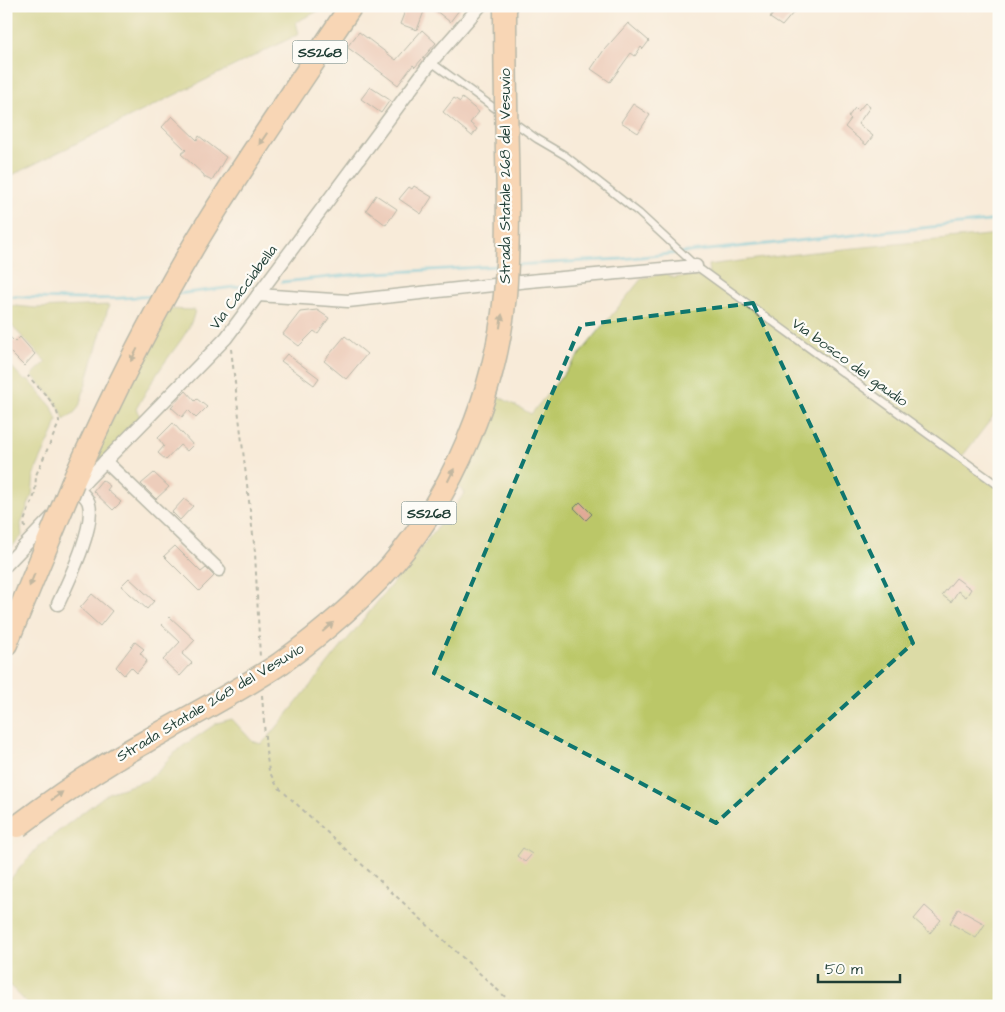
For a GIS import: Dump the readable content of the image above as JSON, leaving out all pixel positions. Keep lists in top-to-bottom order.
{
  "streets": {
    "highway": ["SS268", "Strada Statale 268 del Vesuvio"],
    "street": ["Via Cacciabella"],
    "lane": ["Via bosco del gaudio"]
  },
  "crossings": [
    ["SS268", "Via Cacciabella"],
    ["Via Cacciabella", "Via bosco del gaudio"]
  ],
  "one_way": ["Strada Statale 268 del Vesuvio"],
  "scale_bar": "50 m"
}
